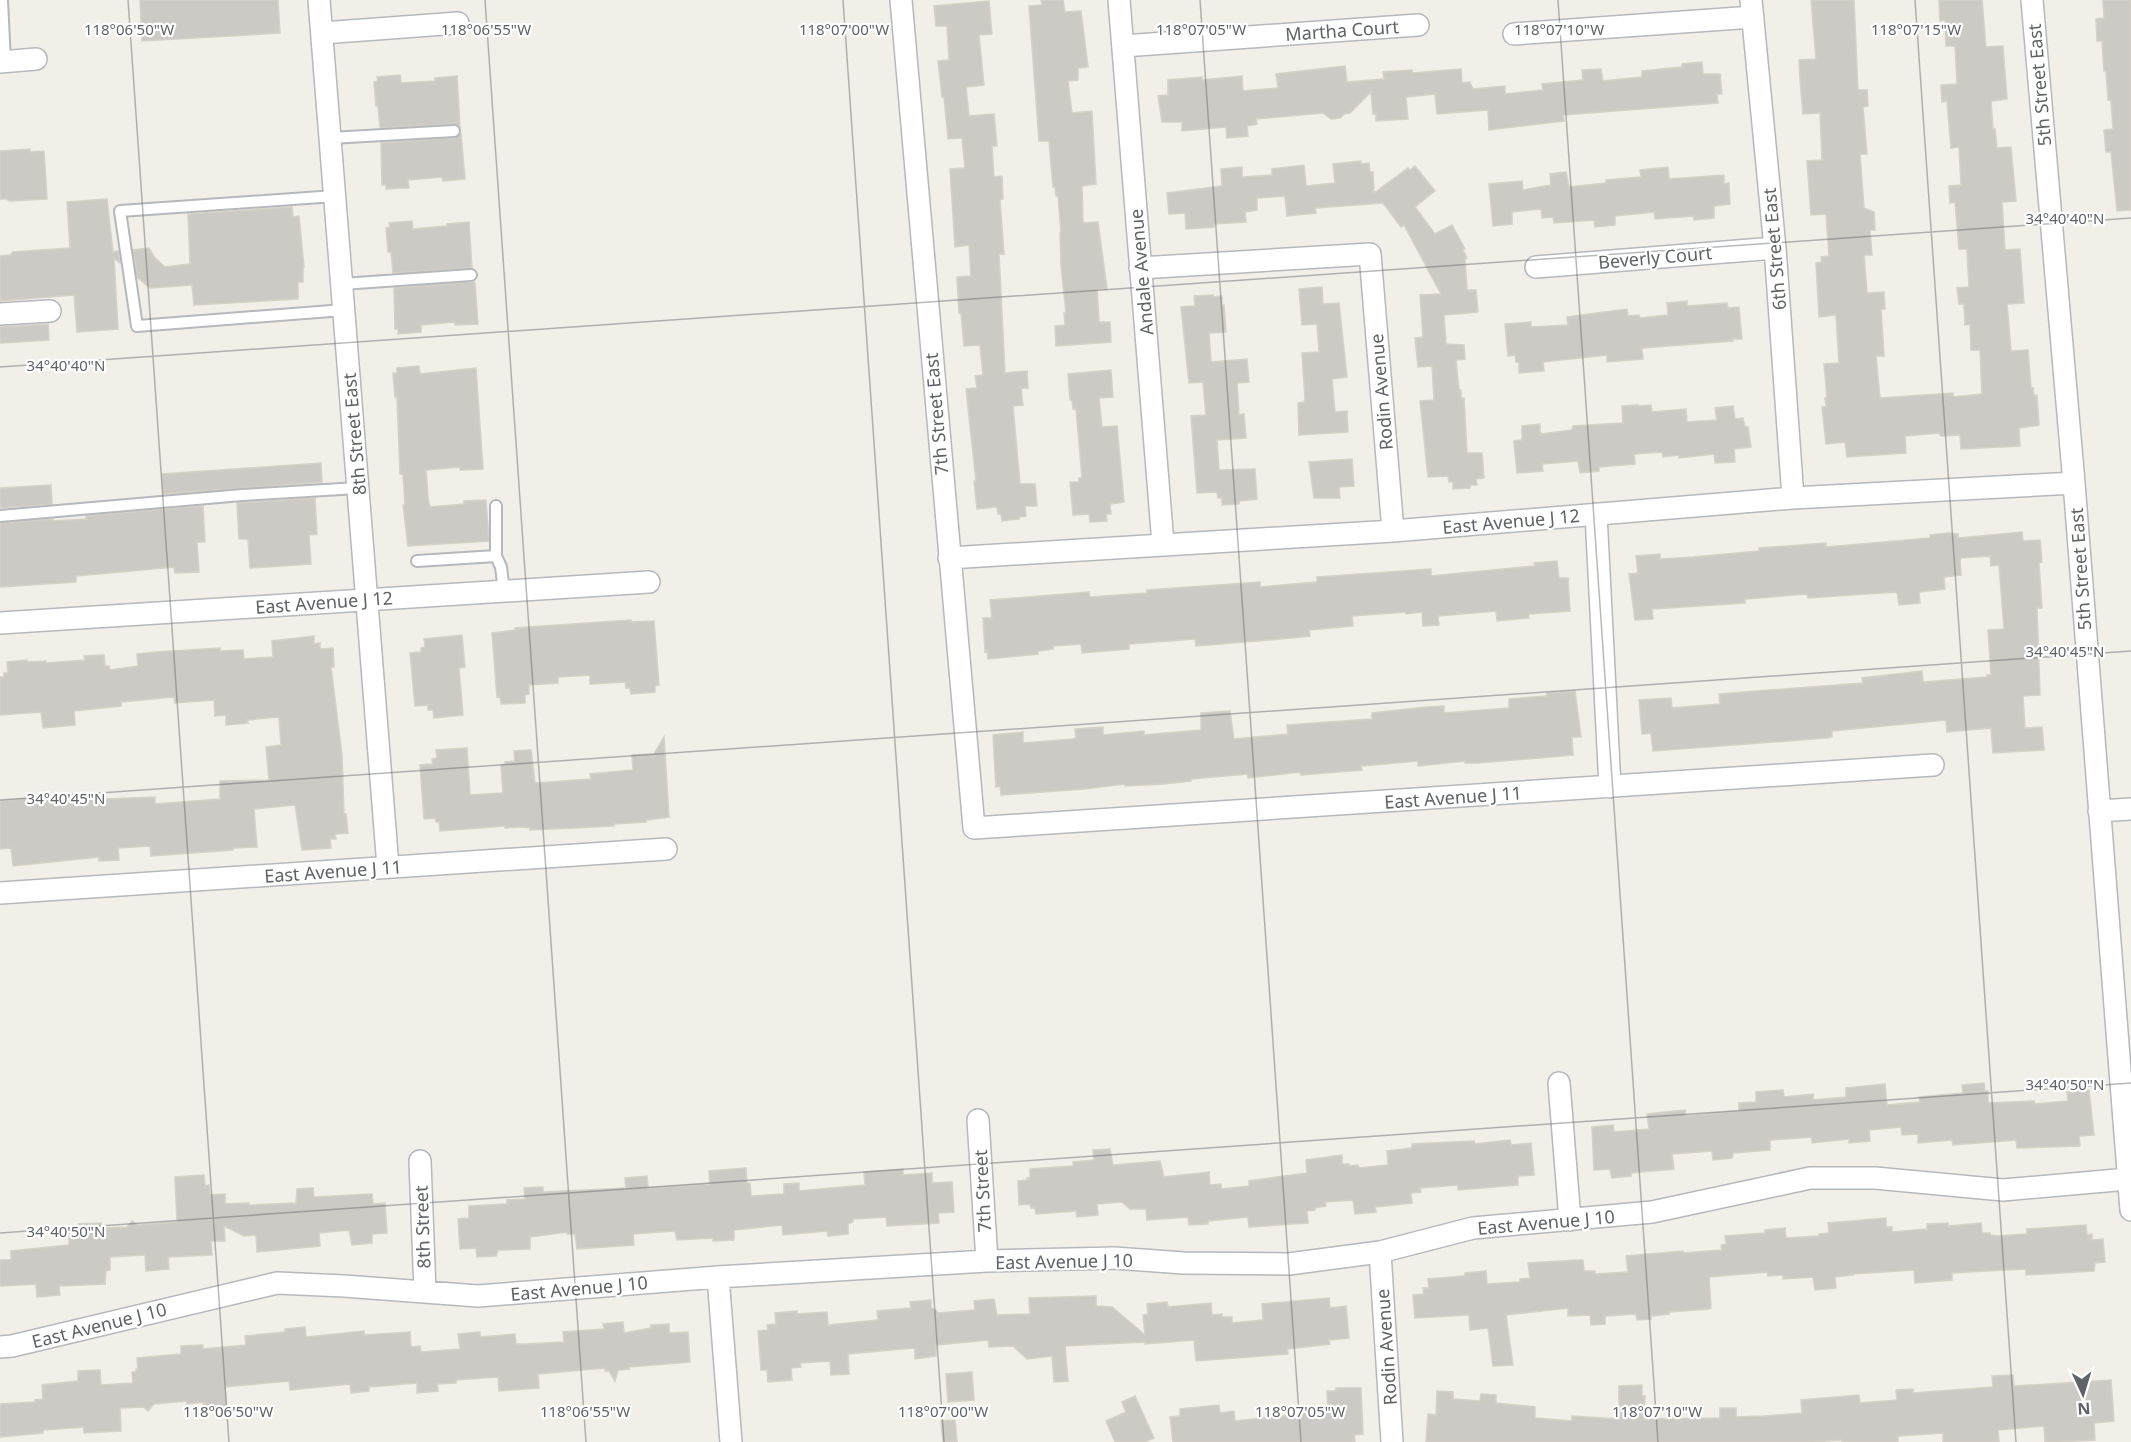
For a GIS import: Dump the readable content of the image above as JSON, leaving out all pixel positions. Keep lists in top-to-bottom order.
{
  "streets": {
    "street": [
      "Martha Court",
      "5th Street East",
      "6th Street East",
      "Beverly Court",
      "Andale Avenue",
      "Rodin Avenue",
      "7th Street East",
      "8th Street East",
      "East Avenue J 12",
      "East Avenue J 11",
      "7th Street",
      "East Avenue J 10",
      "8th Street"
    ]
  },
  "crossings": [
    ["Martha Court", "Andale Avenue"],
    ["5th Street East", "East Avenue J 12"],
    ["5th Street East", "East Avenue J 10"],
    ["6th Street East", "Beverly Court"],
    ["6th Street East", "East Avenue J 12"],
    ["Andale Avenue", "Rodin Avenue"],
    ["Andale Avenue", "East Avenue J 12"],
    ["Rodin Avenue", "East Avenue J 12"],
    ["Rodin Avenue", "East Avenue J 10"],
    ["7th Street East", "East Avenue J 12"],
    ["7th Street East", "East Avenue J 11"],
    ["8th Street East", "East Avenue J 12"],
    ["8th Street East", "East Avenue J 11"],
    ["7th Street", "East Avenue J 10"],
    ["East Avenue J 10", "8th Street"]
  ],
  "north": "bottom",
  "coordinates": [
    "118°06'50\"W",
    "118°06'55\"W",
    "118°07'00\"W",
    "118°07'05\"W",
    "118°07'10\"W",
    "118°07'15\"W",
    "34°40'40\"N",
    "34°40'45\"N",
    "34°40'50\"N"
  ]
}
